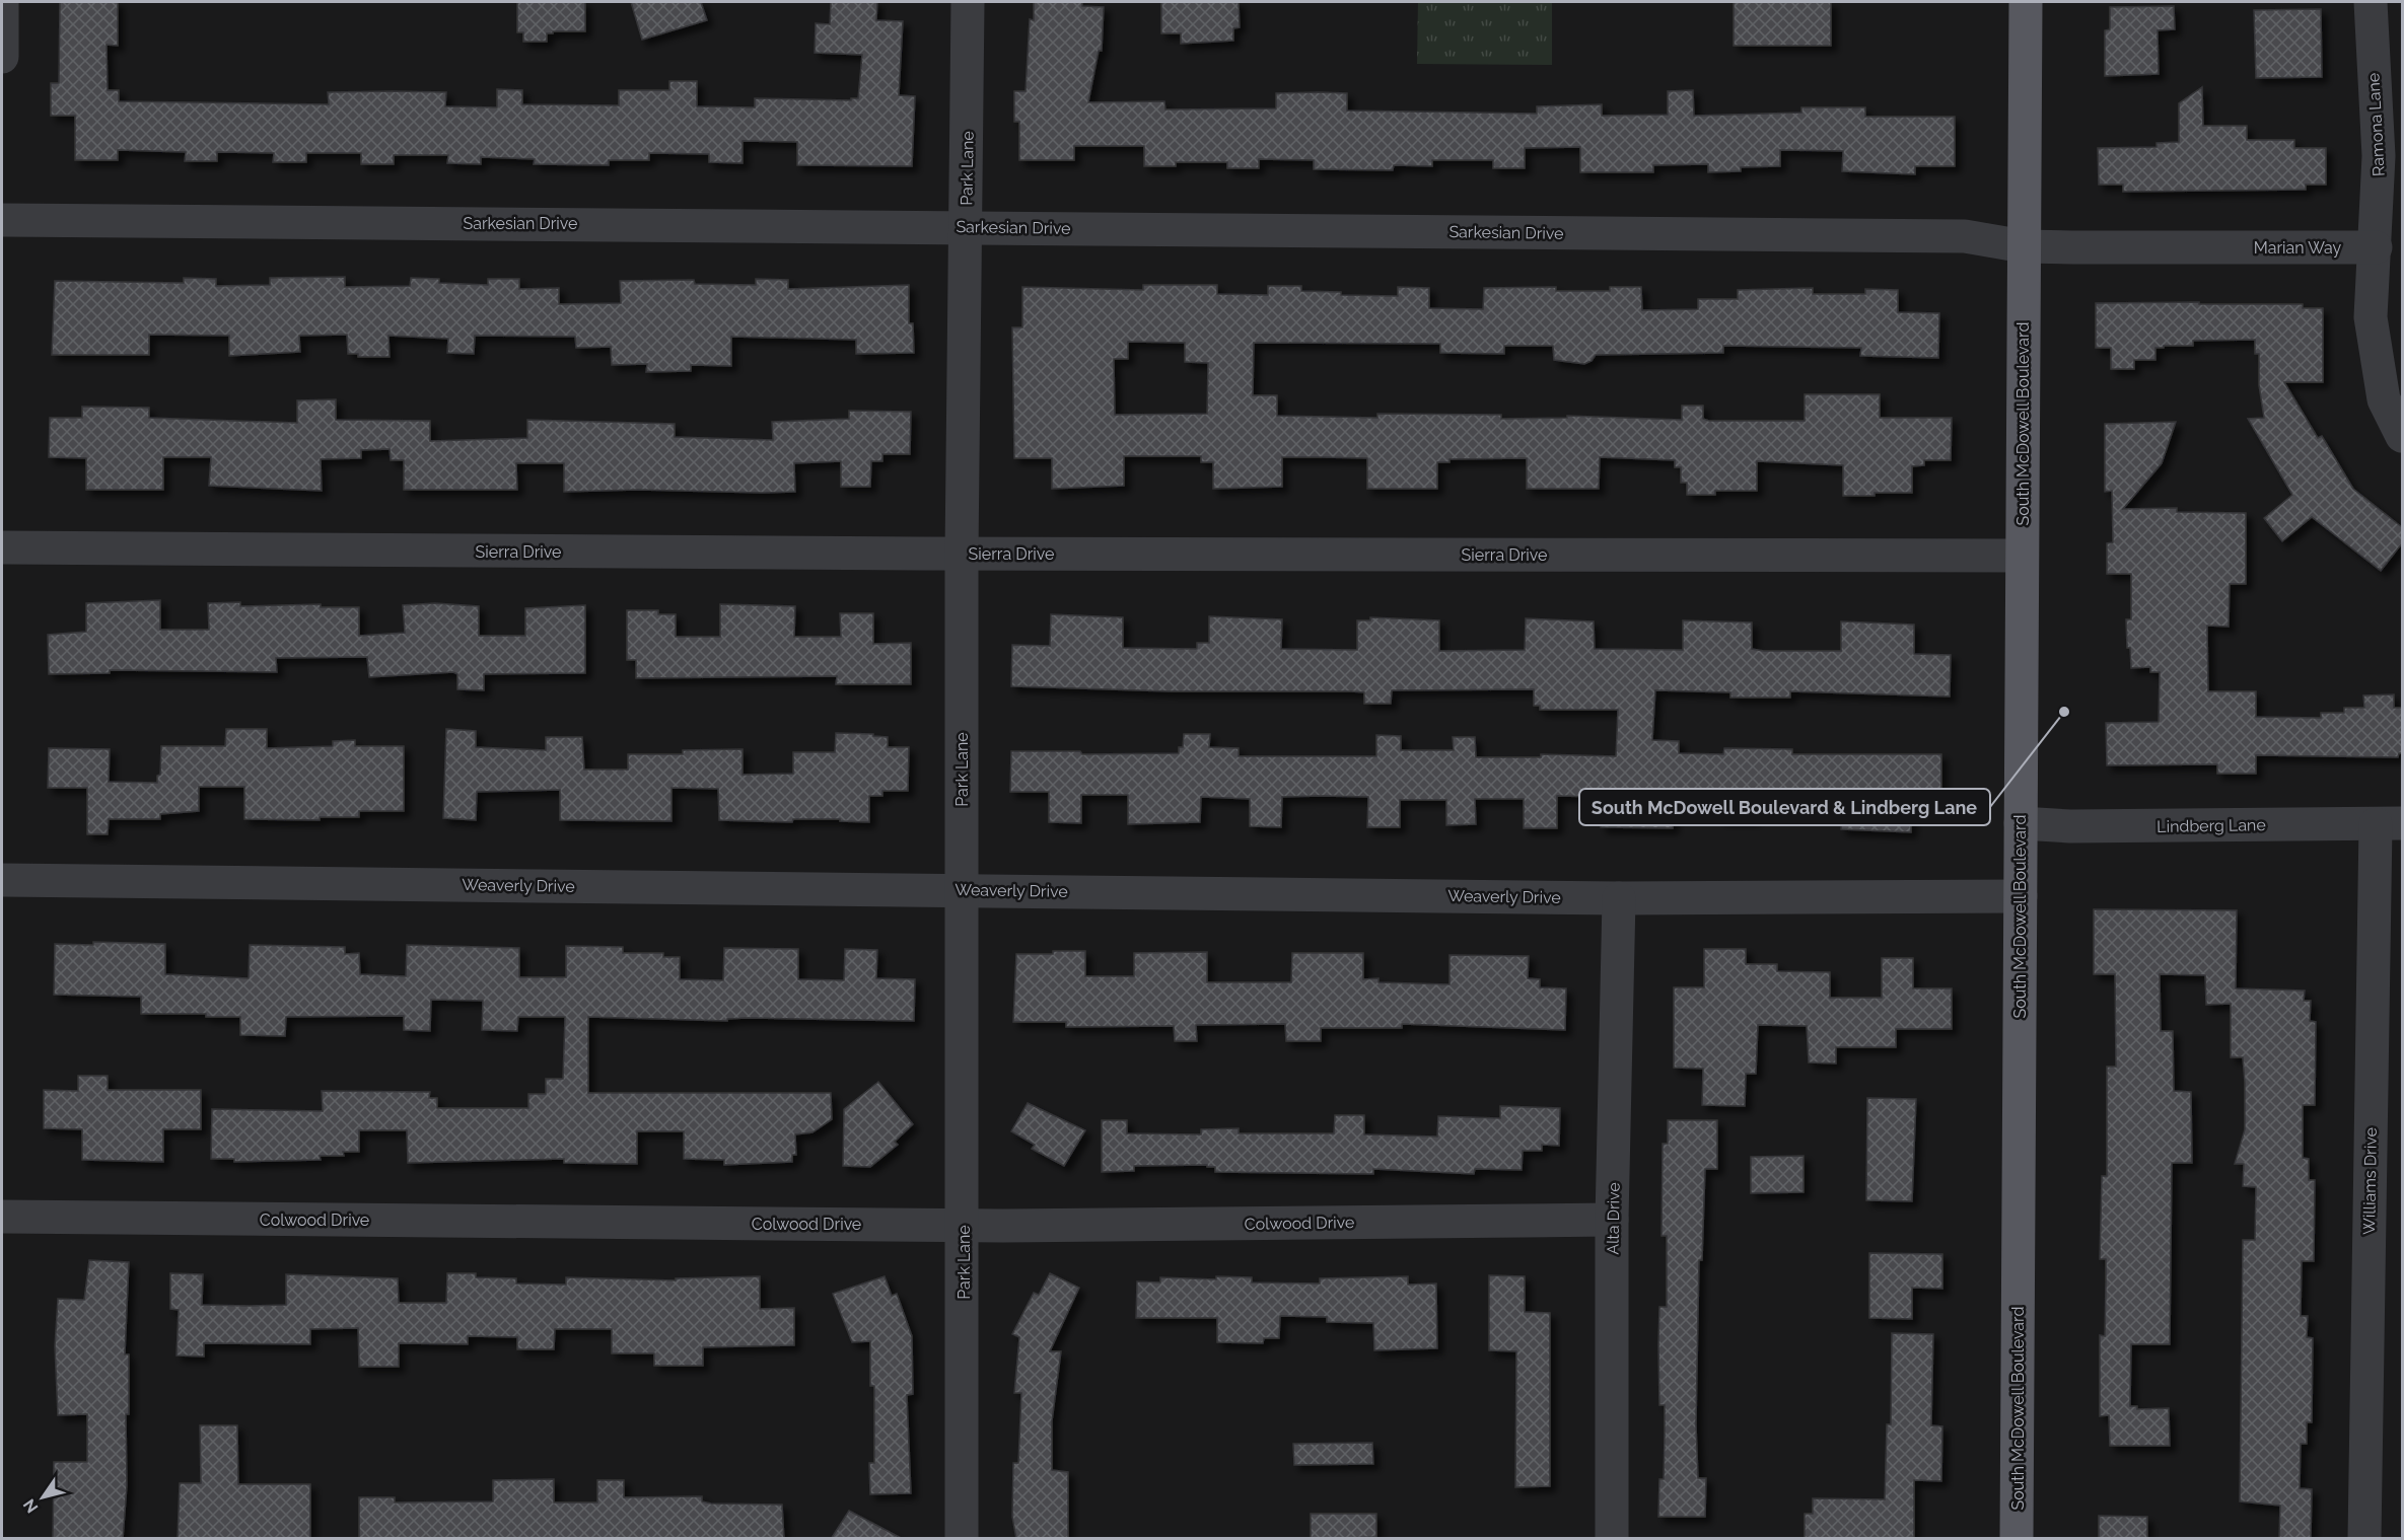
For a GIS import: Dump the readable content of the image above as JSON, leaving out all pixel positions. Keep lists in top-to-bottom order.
{
  "streets": {
    "main road": ["South McDowell Boulevard"],
    "street": [
      "Ramona Lane",
      "Park Lane",
      "Sarkesian Drive",
      "Marian Way",
      "Sierra Drive",
      "Lindberg Lane",
      "Weaverly Drive",
      "Williams Drive",
      "Alta Drive",
      "Colwood Drive"
    ]
  },
  "crossings": [
    ["Ramona Lane", "Marian Way"],
    ["Park Lane", "Sarkesian Drive"],
    ["Park Lane", "Sierra Drive"],
    ["Park Lane", "Weaverly Drive"],
    ["Park Lane", "Colwood Drive"],
    ["Sarkesian Drive", "Marian Way"],
    ["Sarkesian Drive", "South McDowell Boulevard"],
    ["Marian Way", "South McDowell Boulevard"],
    ["South McDowell Boulevard", "Sierra Drive"],
    ["South McDowell Boulevard", "Lindberg Lane"],
    ["South McDowell Boulevard", "Weaverly Drive"],
    ["Lindberg Lane", "Williams Drive"],
    ["Weaverly Drive", "Alta Drive"],
    ["Alta Drive", "Colwood Drive"]
  ],
  "places": ["South McDowell Boulevard & Lindberg Lane"],
  "north": "bottom left"
}
